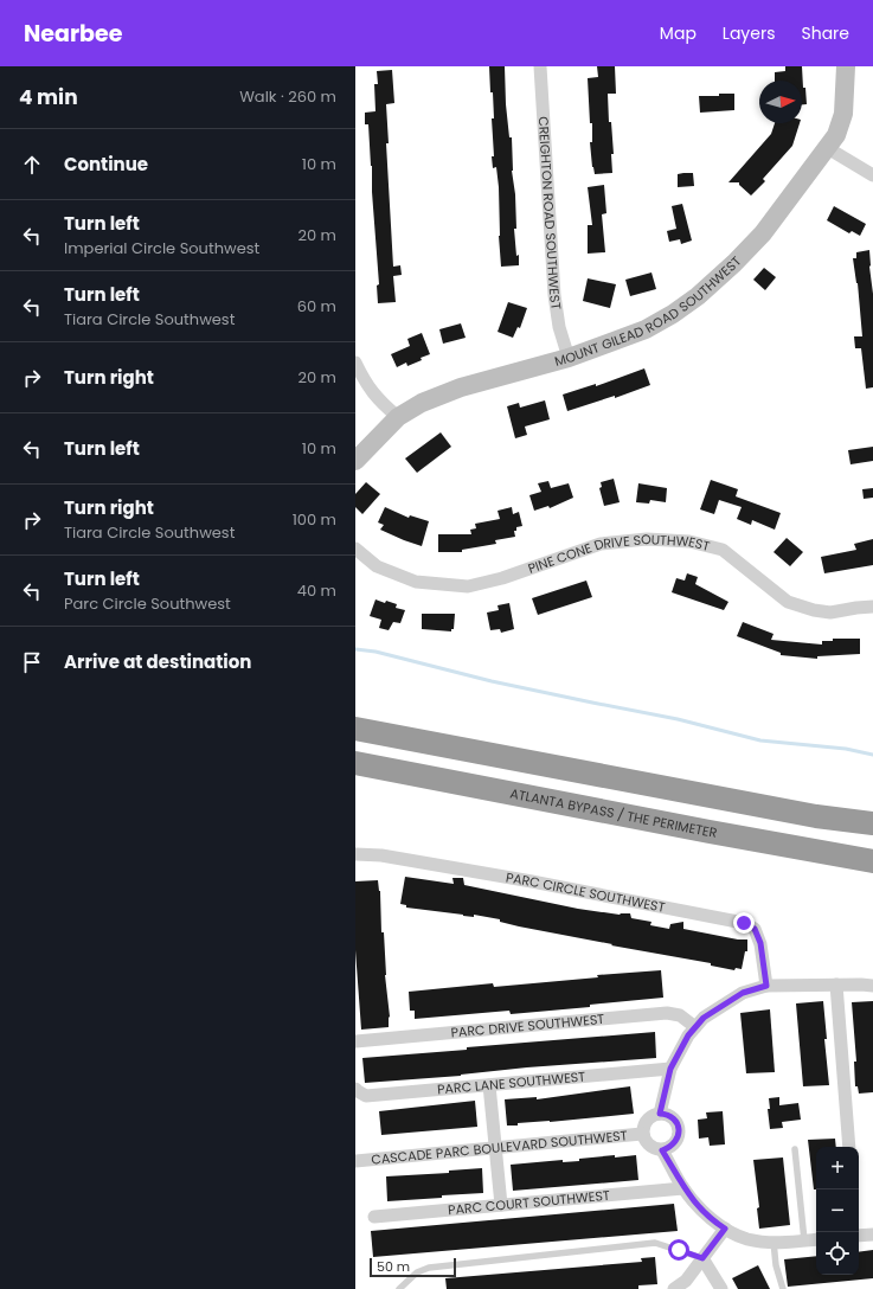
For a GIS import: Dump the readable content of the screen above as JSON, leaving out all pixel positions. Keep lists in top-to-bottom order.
{
  "streets": {
    "highway": ["ATLANTA BYPASS / THE PERIMETER"],
    "street": [
      "CREIGHTON ROAD SOUTHWEST",
      "MOUNT GILEAD ROAD SOUTHWEST",
      "PINE CONE DRIVE SOUTHWEST",
      "PARC CIRCLE SOUTHWEST",
      "PARC DRIVE SOUTHWEST",
      "PARC LANE SOUTHWEST",
      "CASCADE PARC BOULEVARD SOUTHWEST",
      "PARC COURT SOUTHWEST"
    ]
  },
  "crossings": [
    ["CREIGHTON ROAD SOUTHWEST", "MOUNT GILEAD ROAD SOUTHWEST"]
  ],
  "scale_bar": "50 m",
  "north": "right",
  "page": {
    "header": "Nearbee",
    "nav": ["Map", "Layers", "Share"],
    "heading": ["4 min", "Walk · 260 m"],
    "list": [
      ["Continue", "10 m"],
      ["Turn left", "Imperial Circle Southwest", "20 m"],
      ["Turn left", "Tiara Circle Southwest", "60 m"],
      ["Turn right", "20 m"],
      ["Turn left", "10 m"],
      ["Turn right", "Tiara Circle Southwest", "100 m"],
      ["Turn left", "Parc Circle Southwest", "40 m"],
      "Arrive at destination"
    ],
    "map_buttons": ["+", "−"],
    "scale": "50 m"
  }
}
